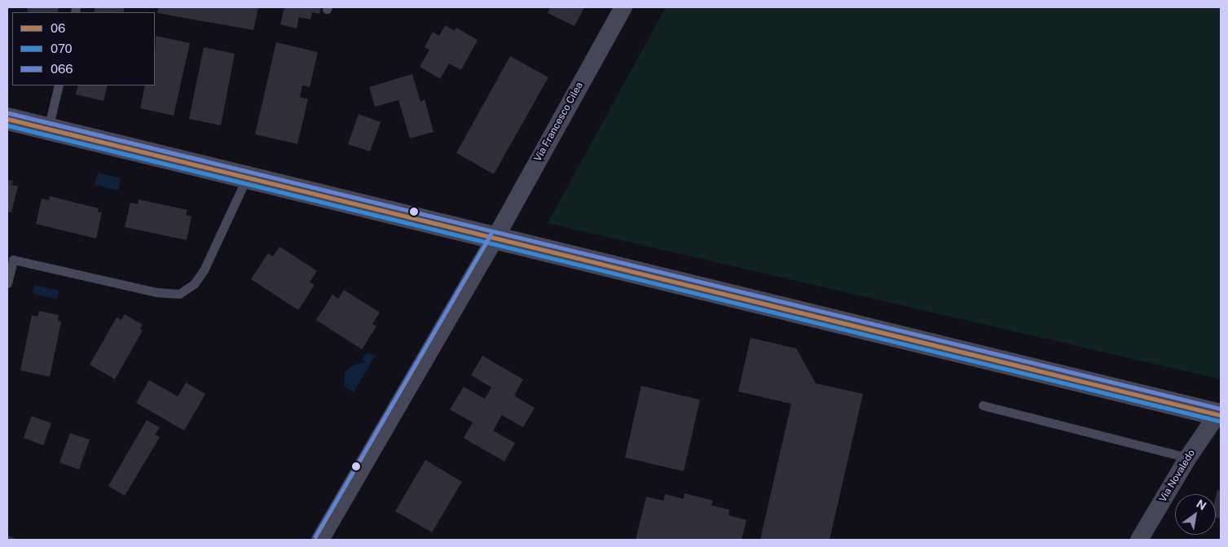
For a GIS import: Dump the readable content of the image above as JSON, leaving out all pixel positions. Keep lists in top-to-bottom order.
{
  "streets": {
    "street": ["Via Francesco Cilea", "Via Novaledo"]
  },
  "lines": ["transit line 066", "transit line 06", "transit line 070"],
  "legend": ["06", "070", "066"],
  "north": "top right"
}
